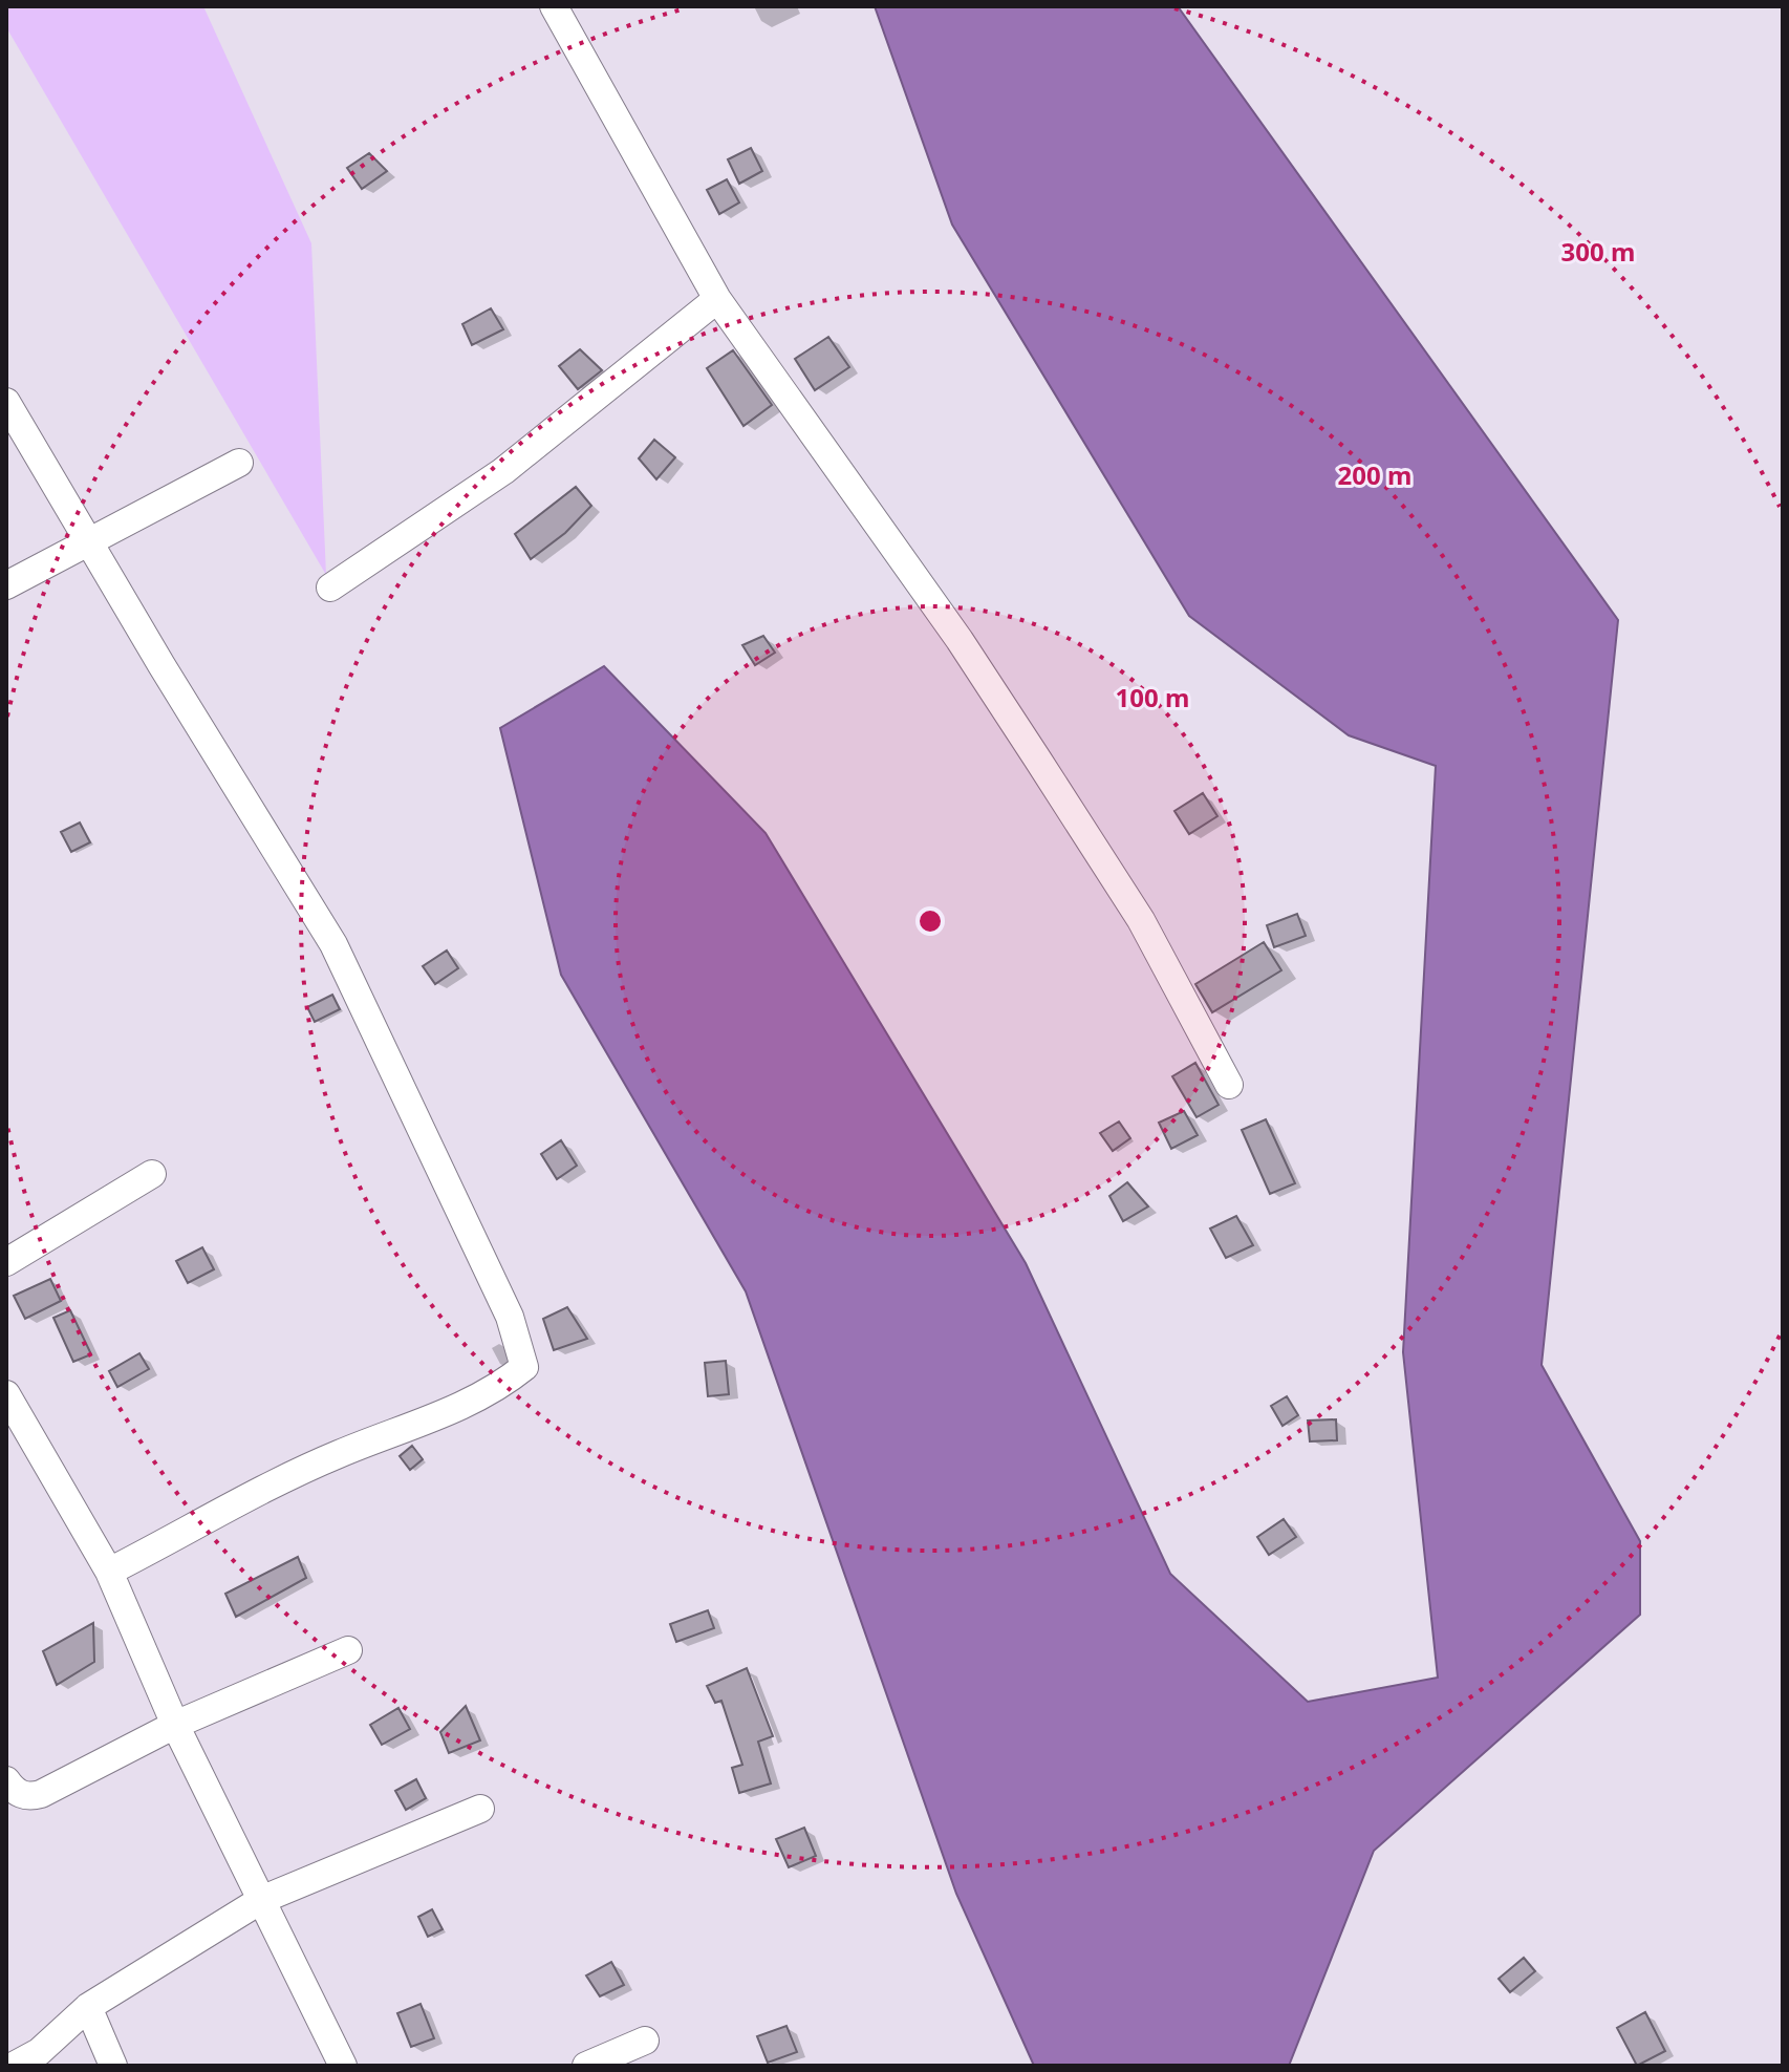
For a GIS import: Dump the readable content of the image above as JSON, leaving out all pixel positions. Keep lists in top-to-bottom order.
{
  "rings": ["300 m", "200 m", "100 m"]
}
